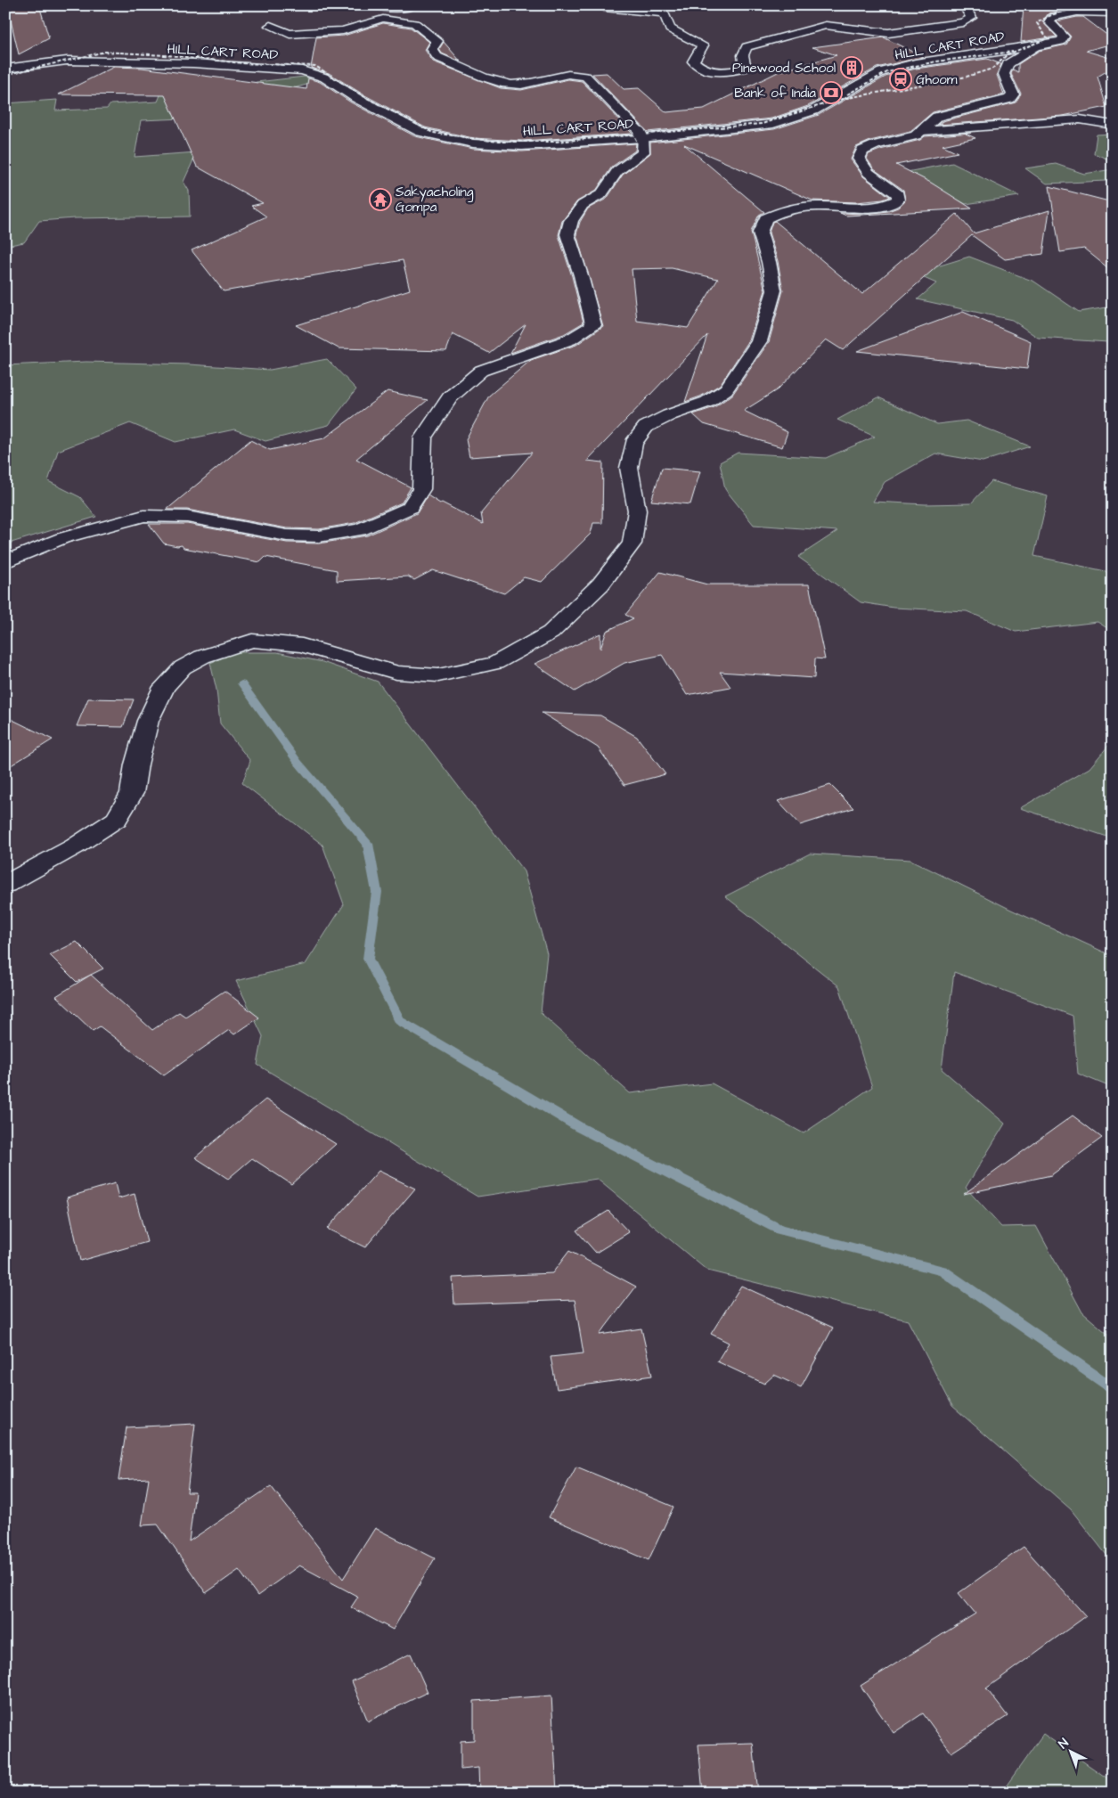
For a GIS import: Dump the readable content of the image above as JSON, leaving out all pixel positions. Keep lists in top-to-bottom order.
{
  "streets": {
    "main road": ["HILL CART ROAD"]
  },
  "places": {
    "building": ["Pinewood School"],
    "station": ["Ghoom"],
    "bank": ["Bank of India"],
    "temple": ["Sakyacholing Gompa"]
  },
  "north": "top left"
}
